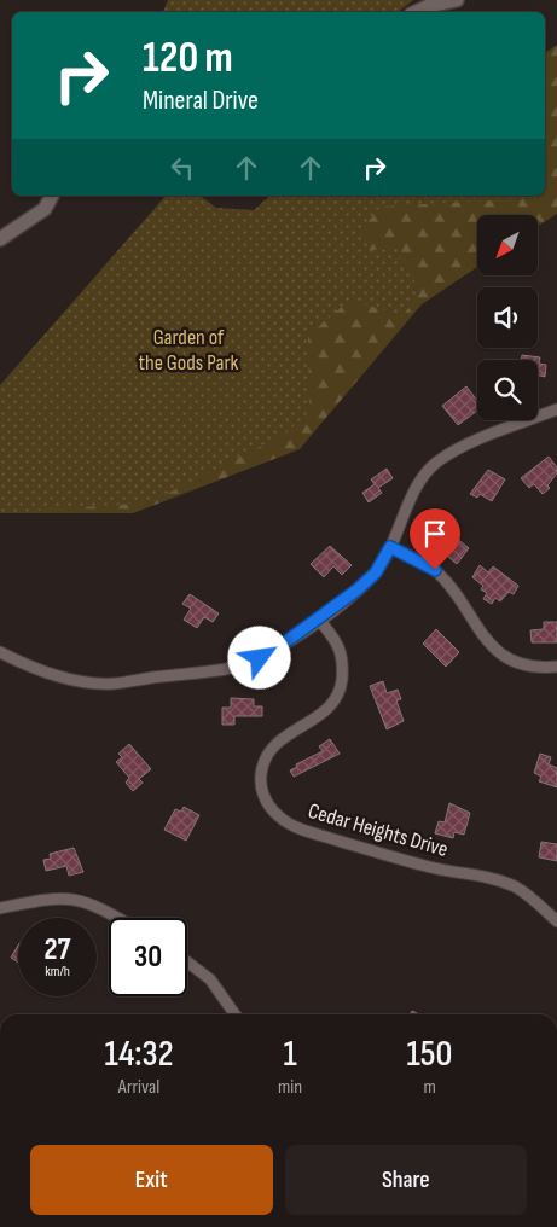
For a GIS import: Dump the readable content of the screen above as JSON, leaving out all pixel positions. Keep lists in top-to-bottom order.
{
  "streets": {
    "street": ["Cedar Heights Drive"]
  },
  "parks": ["Garden of the Gods Park"],
  "north": "bottom left",
  "page": {
    "turn": ["120 m", "Mineral Drive"],
    "speed": "27 km/h",
    "limit": "30",
    "eta": [
      "14:32",
      "Arrival",
      "1",
      "min",
      "150",
      "m"
    ],
    "buttons": ["Exit", "Share"]
  }
}
